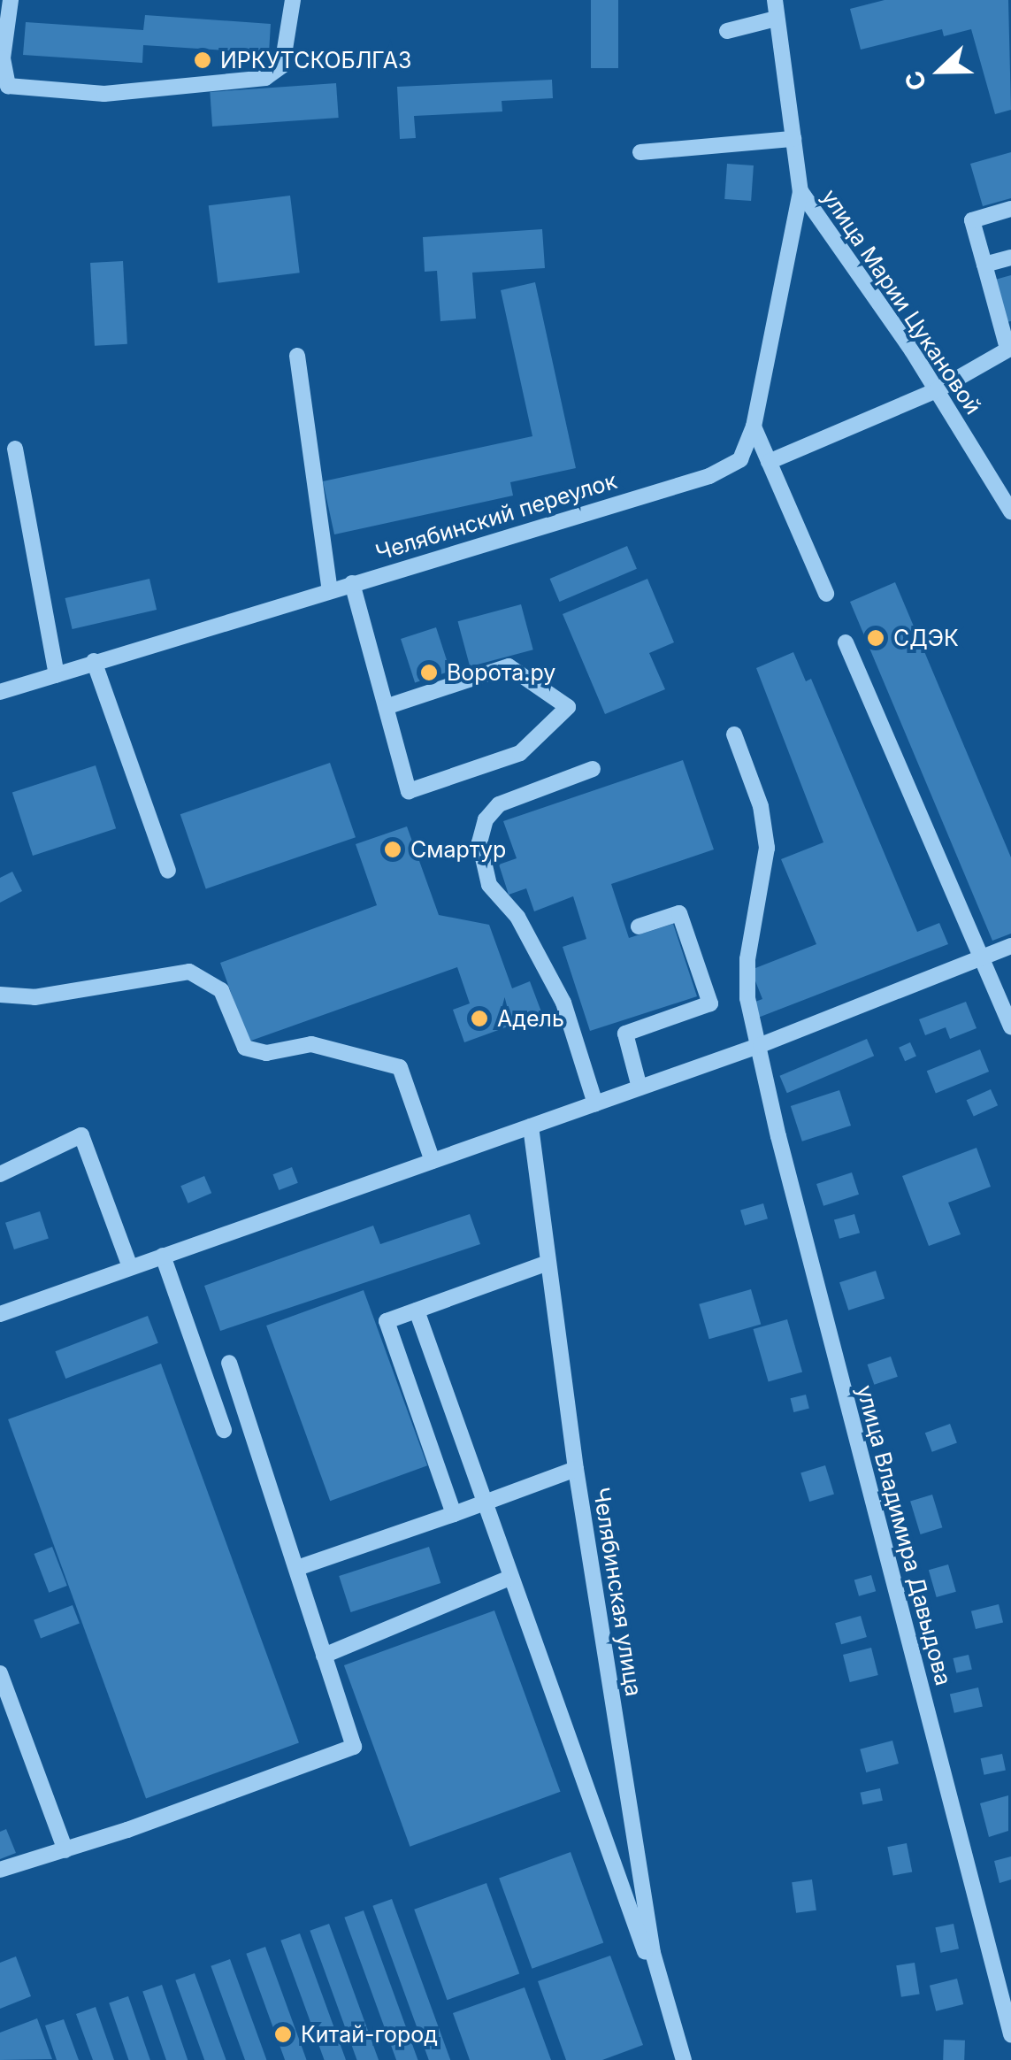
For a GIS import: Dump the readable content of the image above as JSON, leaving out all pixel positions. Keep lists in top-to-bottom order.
{
  "streets": {
    "street": [
      "улица Марии Цукановой",
      "Челябинский переулок",
      "улица Владимира Давыдова",
      "Челябинская улица"
    ]
  },
  "crossings": [
    ["улица Марии Цукановой", "Челябинский переулок"]
  ],
  "places": [
    "ИРКУТСКОБЛГАЗ",
    "СДЭК",
    "Ворота.ру",
    "Смартур",
    "Адель",
    "Китай-город"
  ],
  "north": "left"
}
